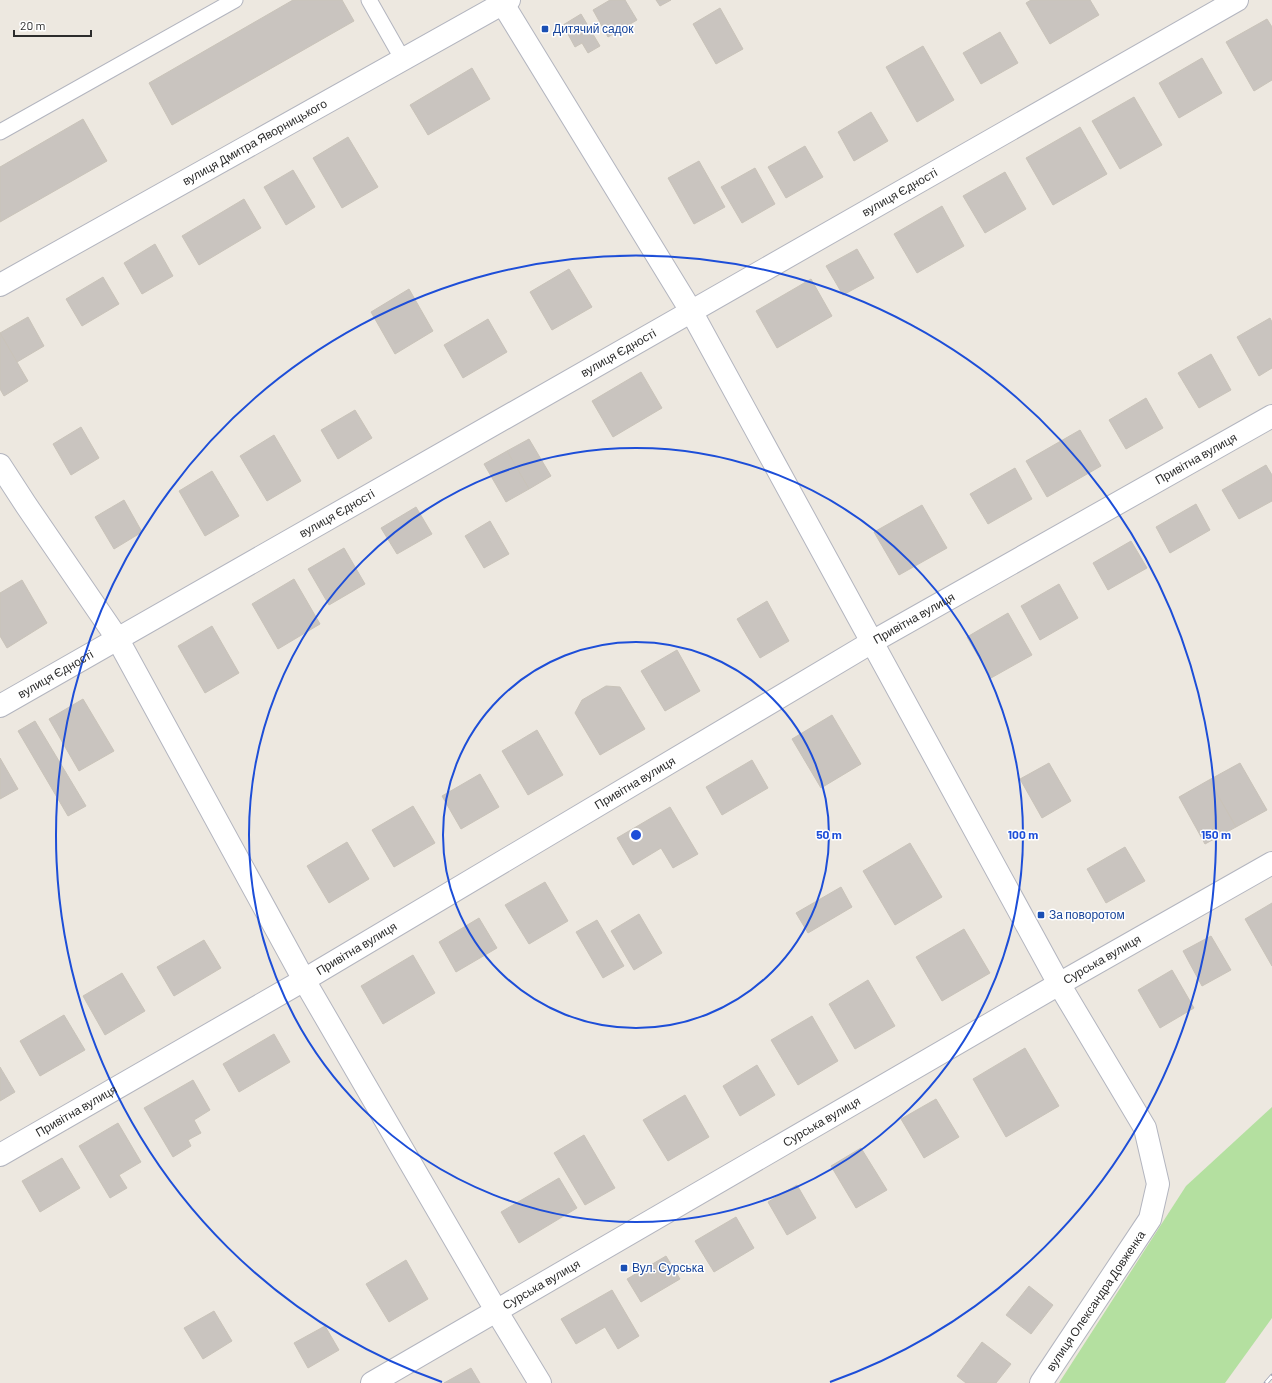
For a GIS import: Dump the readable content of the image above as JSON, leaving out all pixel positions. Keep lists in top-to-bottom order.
{
  "streets": {
    "street": [
      "вулиця Дмитра Яворницького",
      "вулиця Єдності",
      "Привітна вулиця",
      "Сурська вулиця",
      "вулиця Олександра Довженка"
    ]
  },
  "crossings": [
    ["Сурська вулиця", "вулиця Олександра Довженка"]
  ],
  "places": {
    "transit": ["Дитячий садок", "За поворотом", "Вул. Сурська"]
  },
  "scale_bar": "20 m",
  "rings": ["50 m", "100 m", "150 m"]
}
